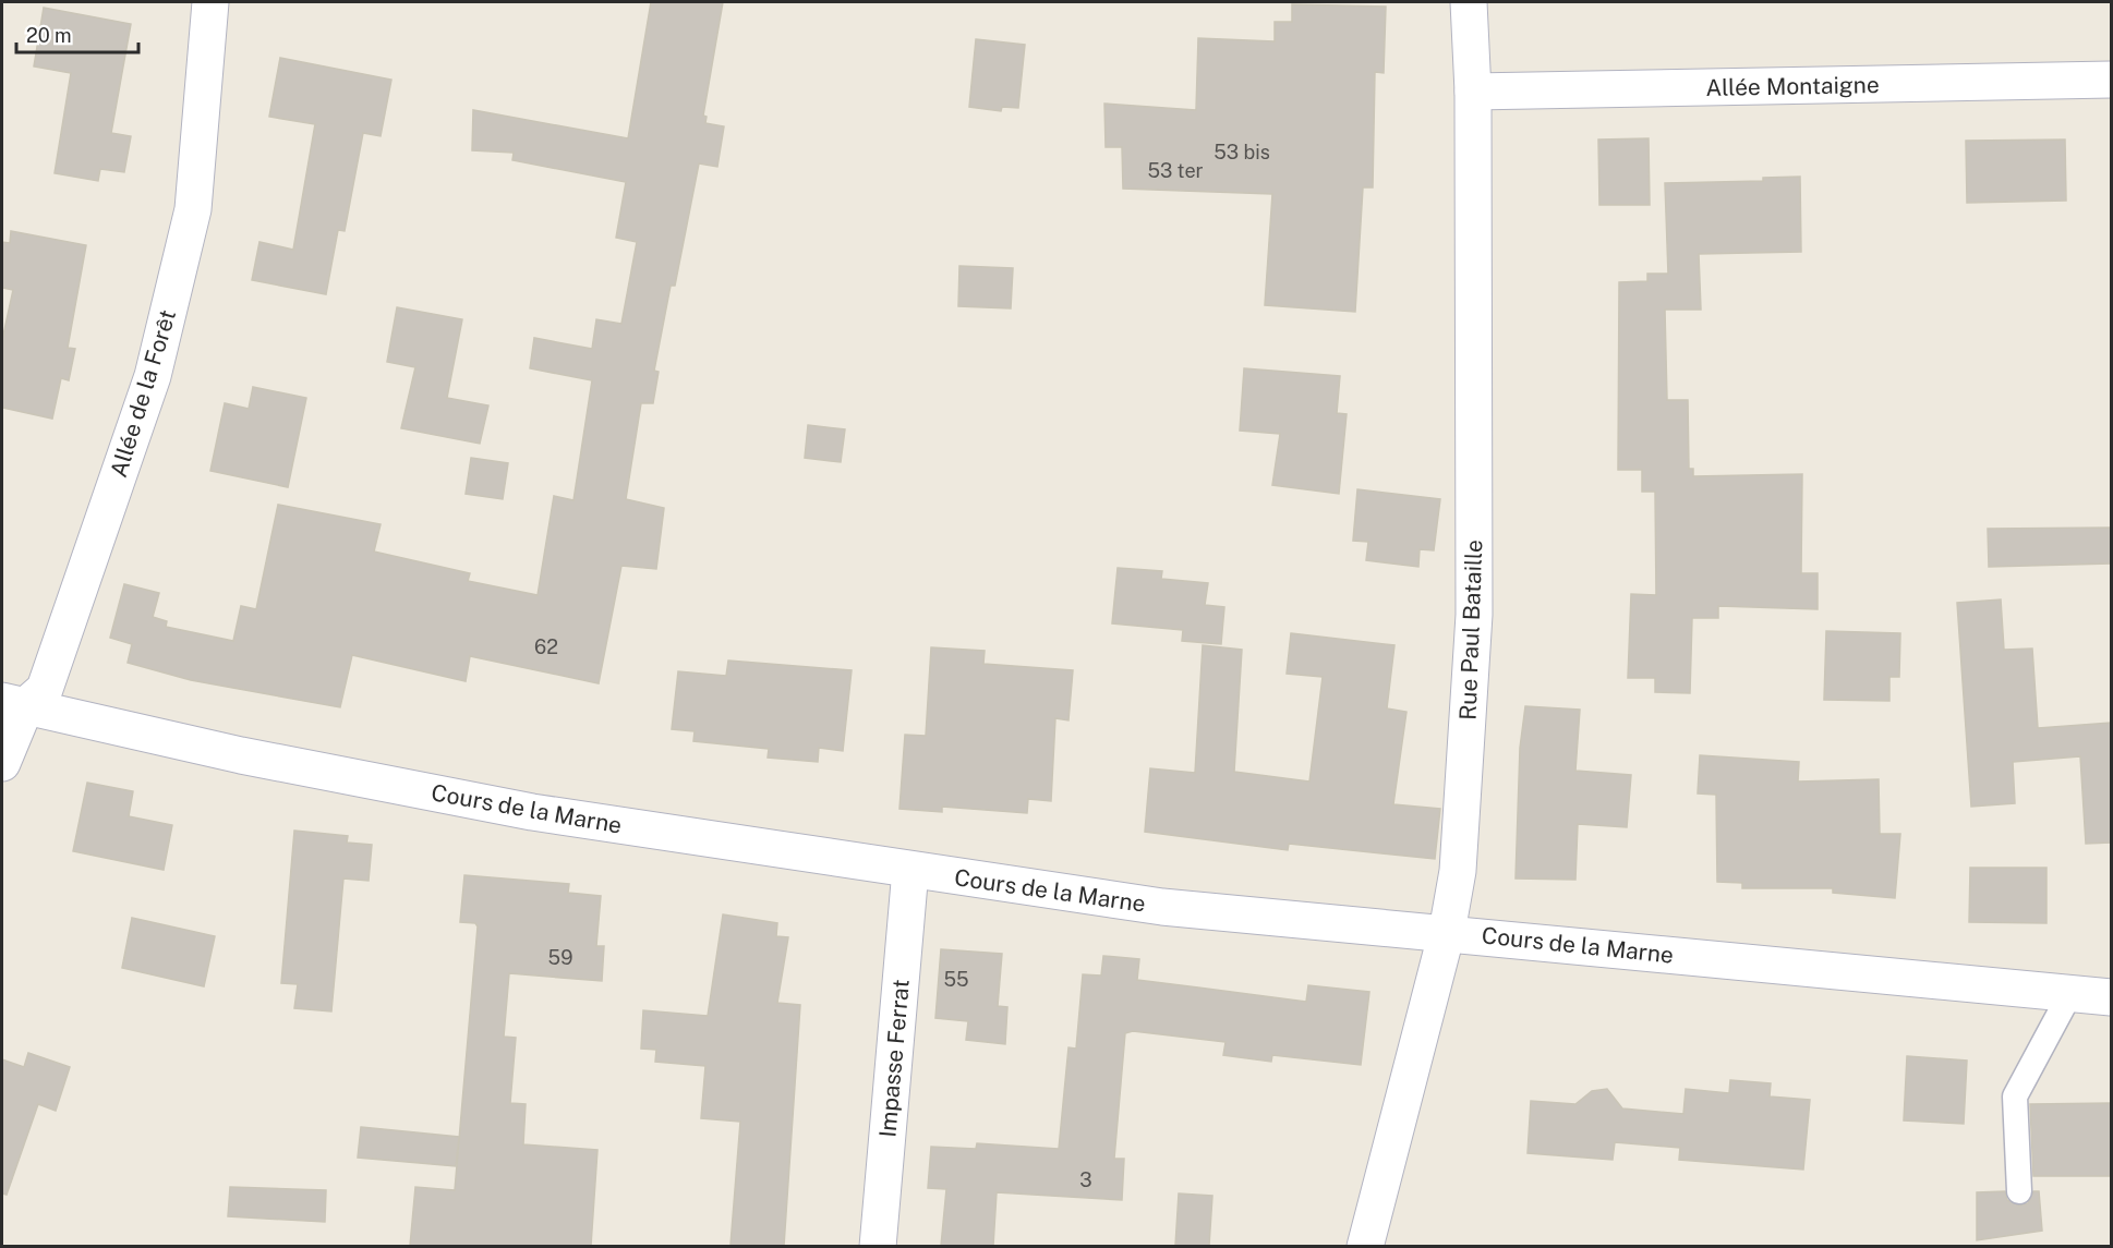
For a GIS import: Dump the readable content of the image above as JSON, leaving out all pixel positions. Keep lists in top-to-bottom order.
{
  "streets": {
    "street": [
      "Allée Montaigne",
      "Allée de la Forêt",
      "Rue Paul Bataille",
      "Cours de la Marne",
      "Impasse Ferrat"
    ]
  },
  "crossings": [
    ["Allée Montaigne", "Rue Paul Bataille"],
    ["Allée de la Forêt", "Cours de la Marne"],
    ["Rue Paul Bataille", "Cours de la Marne"],
    ["Cours de la Marne", "Impasse Ferrat"]
  ],
  "house_numbers": [
    "53 bis",
    "53 ter",
    "62",
    "59",
    "55",
    "3"
  ],
  "scale_bar": "20 m"
}
